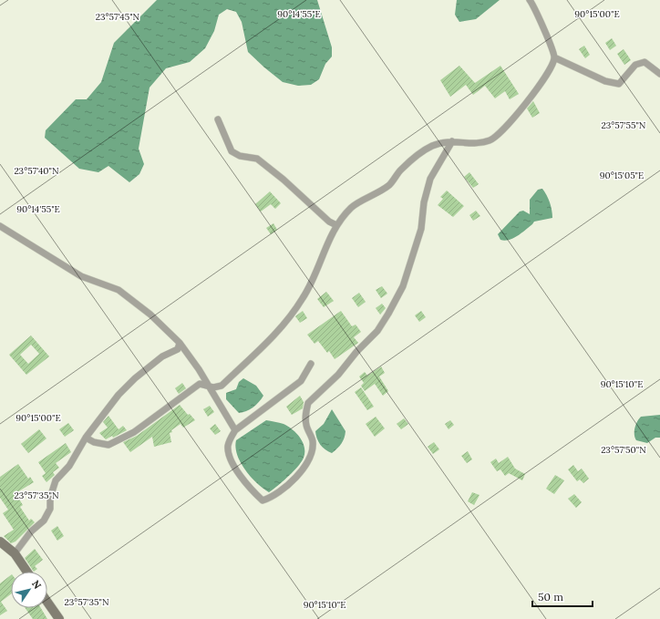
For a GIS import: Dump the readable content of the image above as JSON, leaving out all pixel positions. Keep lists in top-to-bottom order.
{
  "scale_bar": "50 m",
  "north": "top right",
  "coordinates": [
    "90°14'55\"E",
    "90°15'00\"E",
    "23°57'45\"N",
    "23°57'55\"N",
    "23°57'40\"N",
    "90°15'05\"E",
    "90°15'10\"E",
    "23°57'50\"N",
    "23°57'35\"N"
  ]
}
